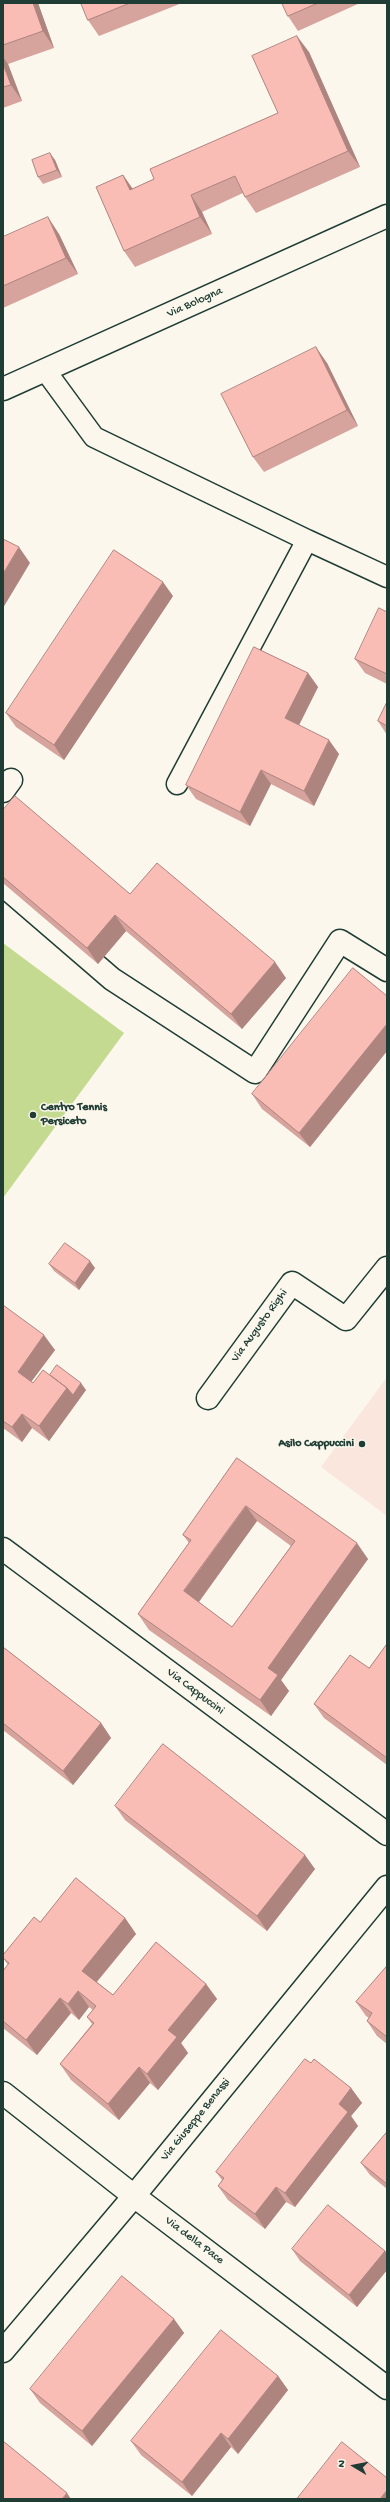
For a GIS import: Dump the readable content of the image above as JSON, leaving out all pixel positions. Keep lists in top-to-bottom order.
{
  "streets": {
    "street": [
      "Via Bologna",
      "Via Augusto Righi",
      "Via Cappuccini",
      "Via Giuseppe Benassi",
      "Via della Pace"
    ]
  },
  "crossings": [
    ["Via Giuseppe Benassi", "Via della Pace"]
  ],
  "places": ["Centro Tennis Persiceto", "Asilo Cappuccini"],
  "north": "left"
}
